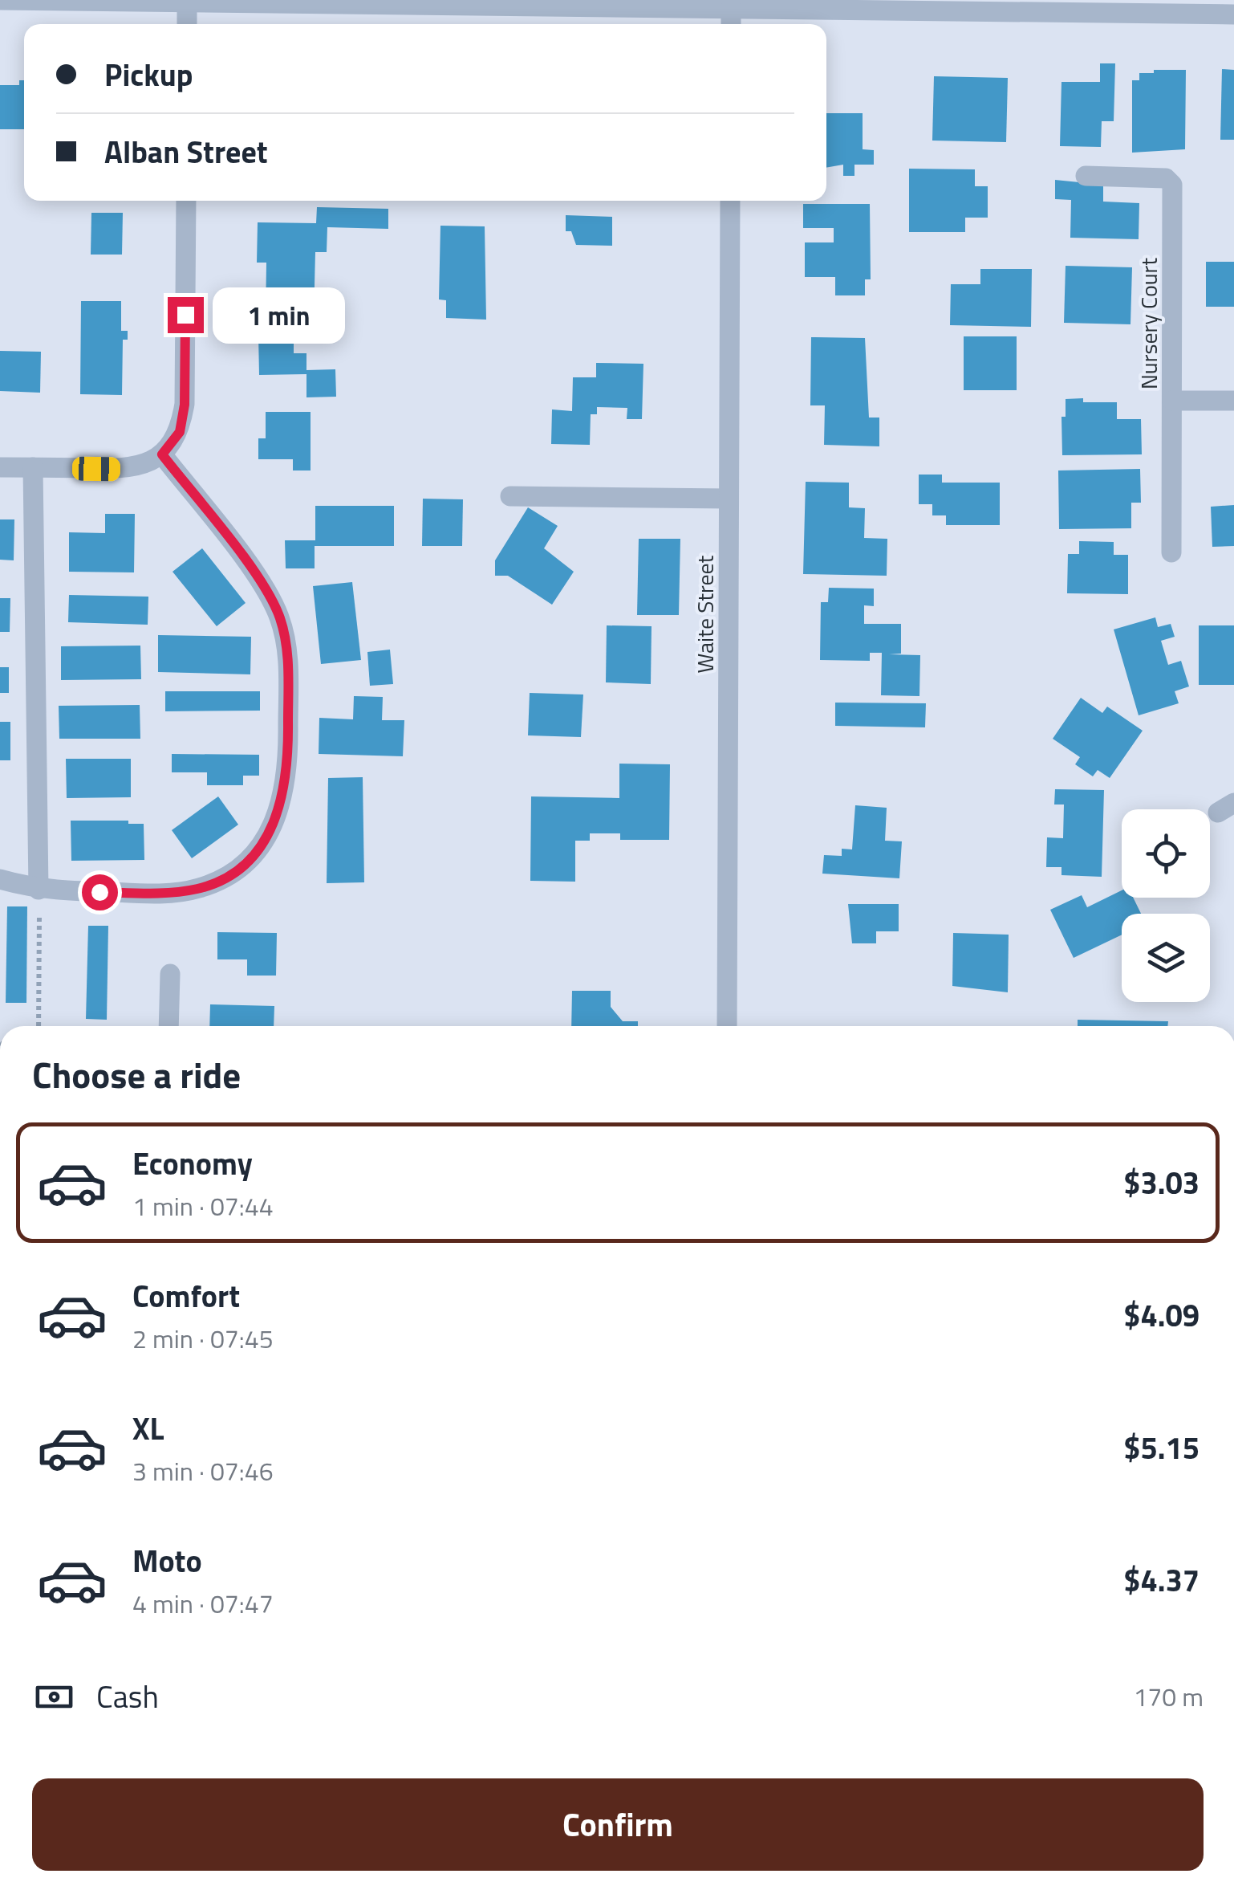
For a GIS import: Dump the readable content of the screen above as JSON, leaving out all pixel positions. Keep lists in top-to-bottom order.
{
  "streets": {
    "street": ["Nursery Court", "Waite Street"]
  },
  "page": {
    "banner": ["Pickup", "Alban Street"],
    "bubble": "1 min",
    "heading": "Choose a ride",
    "list": [
      {
        "name": "Economy",
        "note": "1 min · 07:44",
        "value": "$3.03"
      },
      {
        "name": "Comfort",
        "note": "2 min · 07:45",
        "value": "$4.09"
      },
      {
        "name": "XL",
        "note": "3 min · 07:46",
        "value": "$5.15"
      },
      {
        "name": "Moto",
        "note": "4 min · 07:47",
        "value": "$4.37"
      }
    ],
    "pay": ["Cash", "170 m"],
    "buttons": "Confirm"
  }
}
